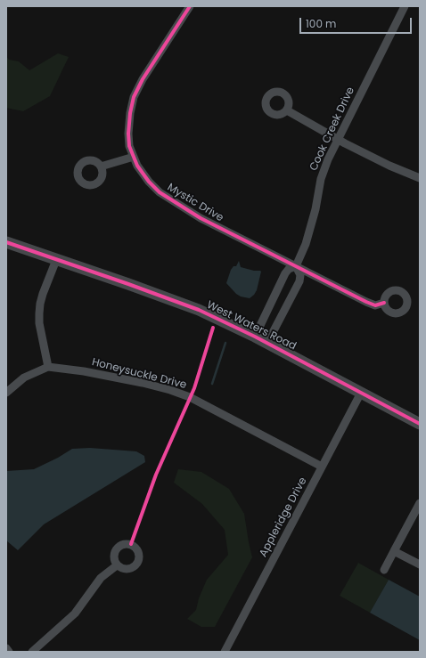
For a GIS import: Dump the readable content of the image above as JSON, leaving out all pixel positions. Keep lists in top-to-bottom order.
{
  "streets": {
    "street": [
      "Cook Creek Drive",
      "Mystic Drive",
      "West Waters Road",
      "Honeysuckle Drive",
      "Appleridge Drive"
    ]
  },
  "crossings": [
    ["Cook Creek Drive", "Mystic Drive"],
    ["Cook Creek Drive", "West Waters Road"],
    ["West Waters Road", "Appleridge Drive"],
    ["Honeysuckle Drive", "Appleridge Drive"]
  ],
  "scale_bar": "100 m"
}
